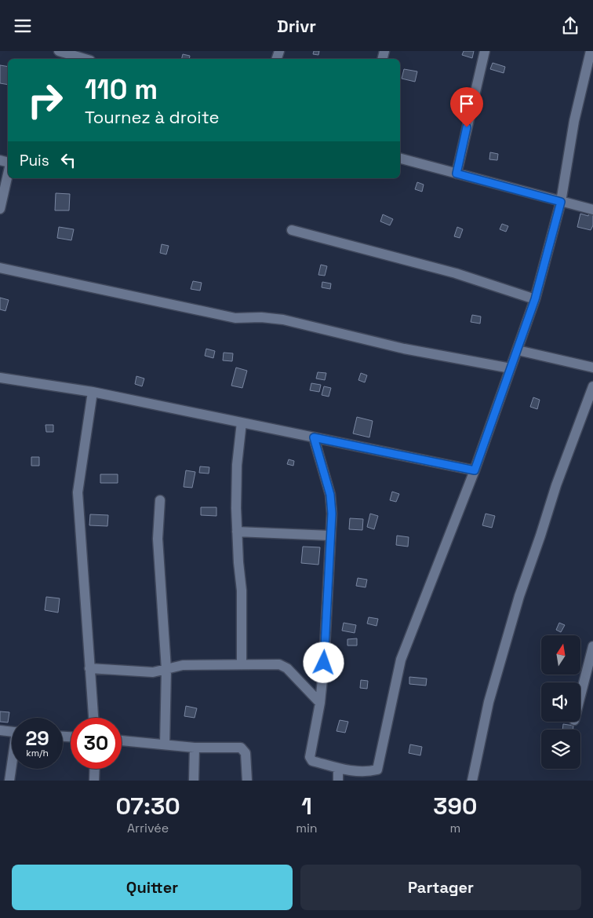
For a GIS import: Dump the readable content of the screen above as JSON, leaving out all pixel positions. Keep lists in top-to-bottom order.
{
  "north": "top",
  "page": {
    "header": "Drivr",
    "turn": ["110 m", "Tournez à droite"],
    "then": "Puis",
    "speed": "29 km/h",
    "limit": "30",
    "eta": [
      "07:30",
      "Arrivée",
      "1",
      "min",
      "390",
      "m"
    ],
    "buttons": ["Quitter", "Partager"]
  }
}
